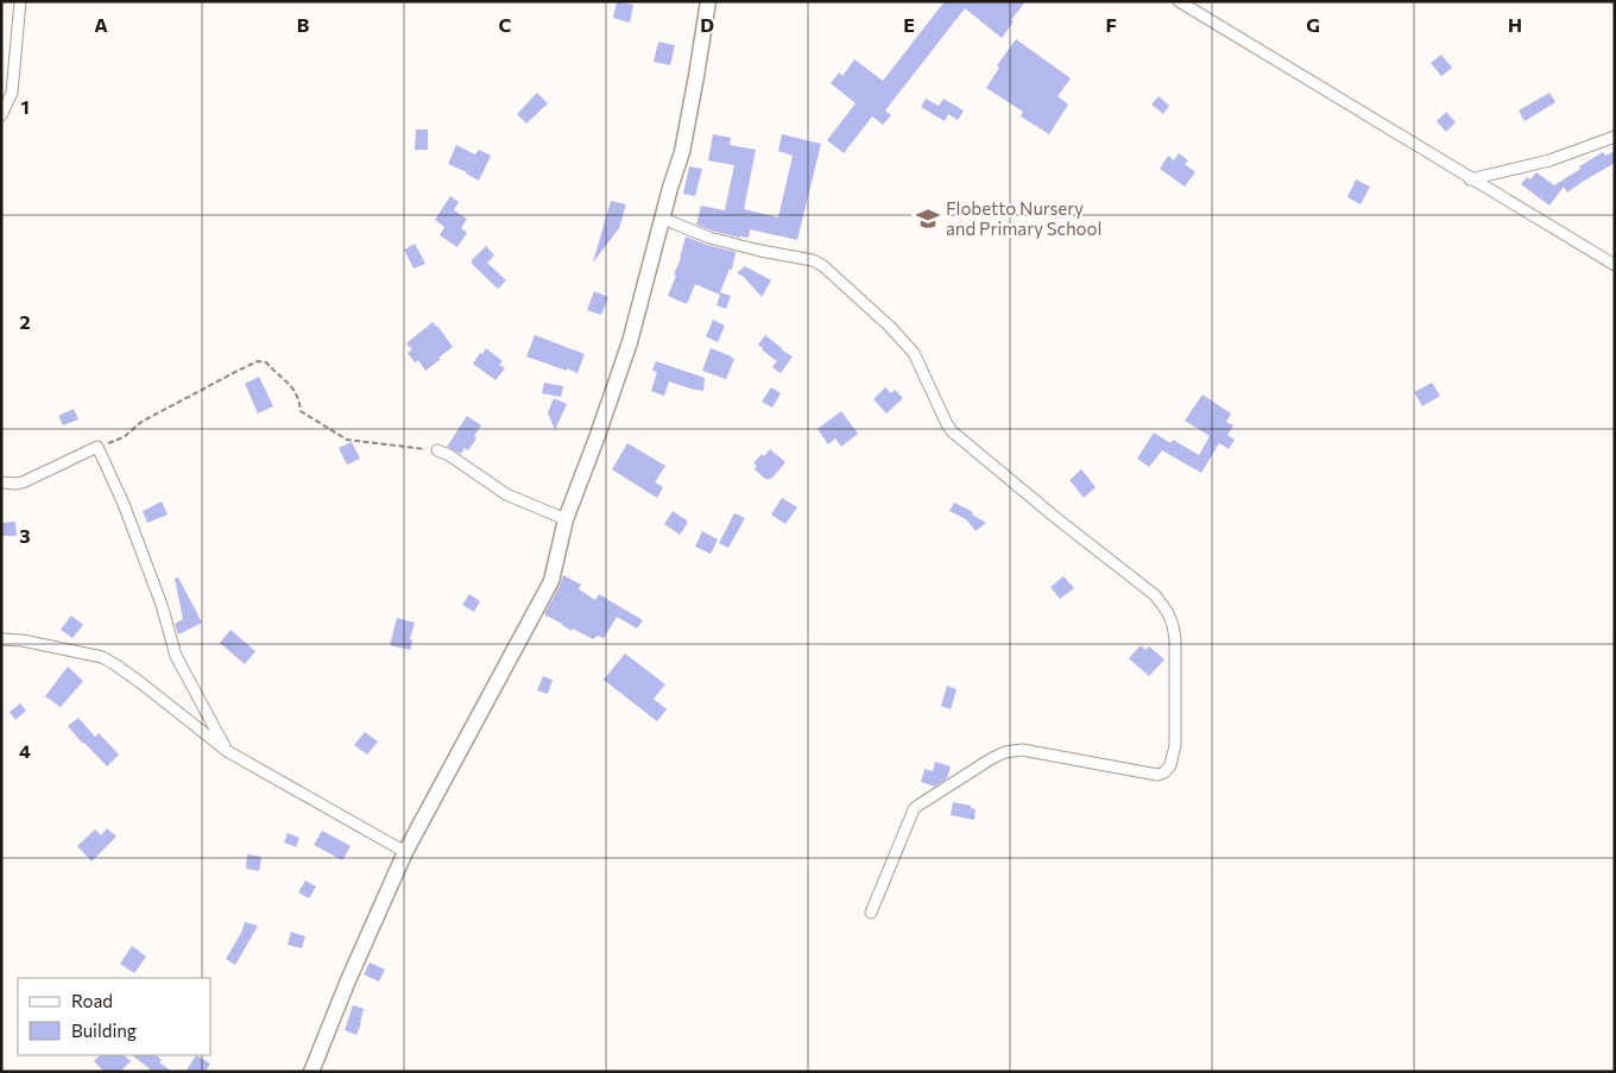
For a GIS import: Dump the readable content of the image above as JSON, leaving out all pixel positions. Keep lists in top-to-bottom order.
{
  "places": {
    "school or university": ["Flobetto Nursery and Primary School"]
  },
  "legend": ["Road", "Building"],
  "grid": {
    "columns": [
      "A",
      "B",
      "C",
      "D",
      "E",
      "F",
      "G",
      "H"
    ],
    "rows": [
      "1",
      "2",
      "3",
      "4"
    ]
  }
}
